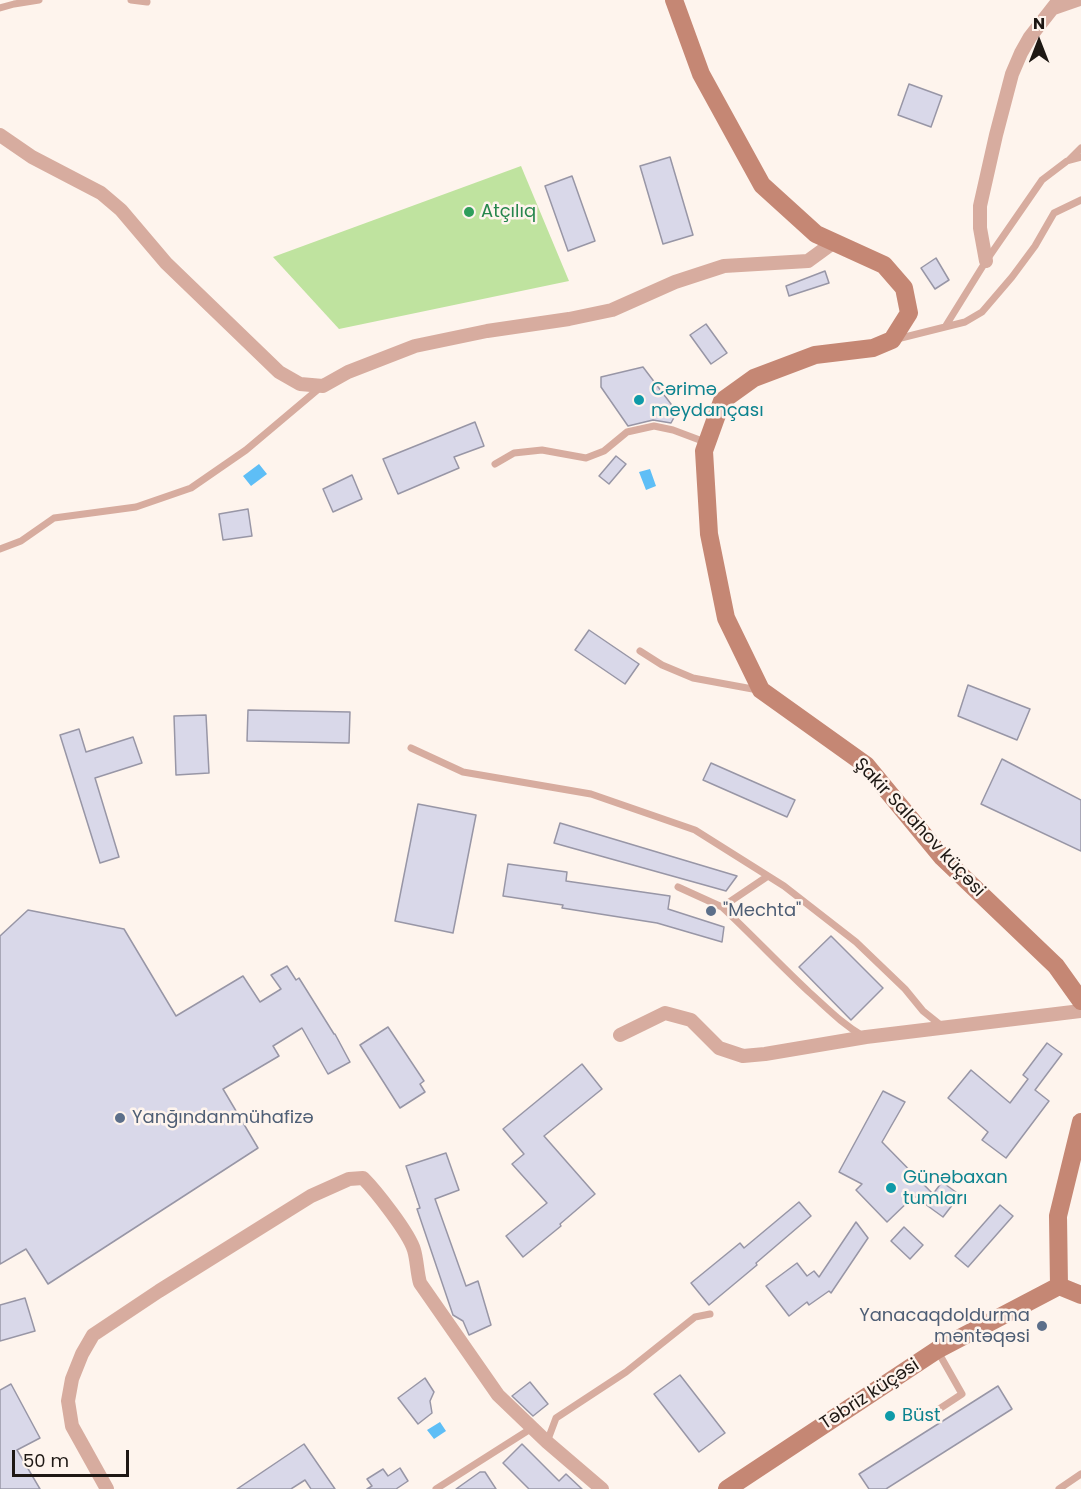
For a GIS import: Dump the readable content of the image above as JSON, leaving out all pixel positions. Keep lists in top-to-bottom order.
{
  "streets": {
    "street": ["Şakir Salahov küçəsi", "Təbriz küçəsi"]
  },
  "places": [
    "Atçılıq",
    "Cərimə meydançası",
    "\"Mechta\"",
    "Yanğındanmühafizə",
    "Günəbaxan tumları",
    "Yanacaqdoldurma məntəqəsi",
    "Büst"
  ],
  "scale_bar": "50 m",
  "north": "top"
}
